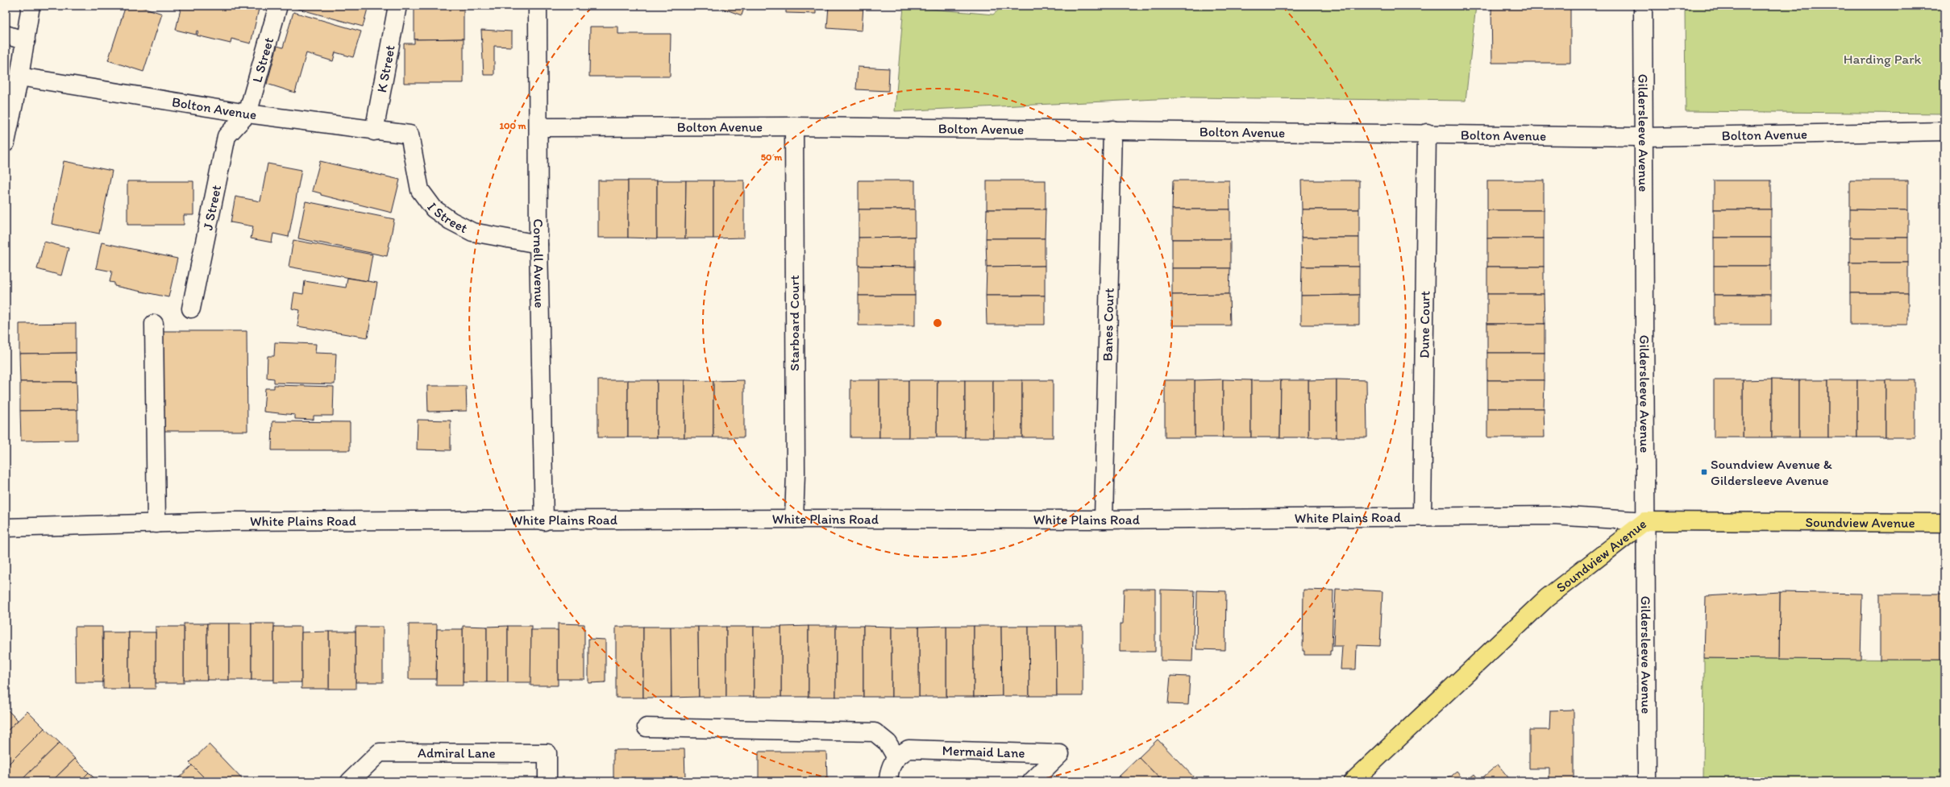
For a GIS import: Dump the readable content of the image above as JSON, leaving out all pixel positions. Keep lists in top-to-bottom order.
{
  "streets": {
    "main road": ["Soundview Avenue"],
    "street": [
      "L Street",
      "K Street",
      "Bolton Avenue",
      "Gildersleeve Avenue",
      "J Street",
      "I Street",
      "Cornell Avenue",
      "Starboard Court",
      "Banes Court",
      "Dune Court",
      "White Plains Road",
      "Mermaid Lane",
      "Admiral Lane"
    ]
  },
  "crossings": [
    ["L Street", "Bolton Avenue"],
    ["L Street", "J Street"],
    ["K Street", "Bolton Avenue"],
    ["Bolton Avenue", "Gildersleeve Avenue"],
    ["Bolton Avenue", "J Street"],
    ["Bolton Avenue", "I Street"],
    ["Bolton Avenue", "Cornell Avenue"],
    ["Bolton Avenue", "Starboard Court"],
    ["Bolton Avenue", "Banes Court"],
    ["Bolton Avenue", "Dune Court"],
    ["Gildersleeve Avenue", "White Plains Road"],
    ["Gildersleeve Avenue", "Soundview Avenue"],
    ["I Street", "Cornell Avenue"],
    ["Cornell Avenue", "White Plains Road"],
    ["Starboard Court", "White Plains Road"],
    ["Banes Court", "White Plains Road"],
    ["Dune Court", "White Plains Road"],
    ["White Plains Road", "Soundview Avenue"]
  ],
  "parks": ["Harding Park"],
  "places": {
    "transit": ["Soundview Avenue & Gildersleeve Avenue"]
  },
  "rings": ["100 m", "50 m"]
}
